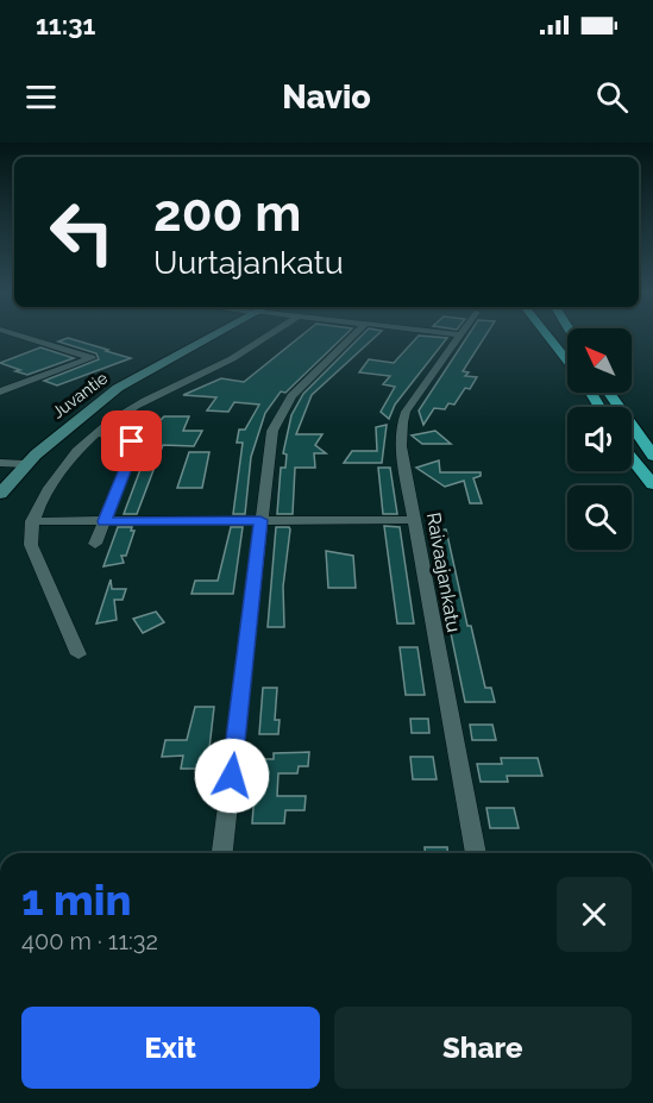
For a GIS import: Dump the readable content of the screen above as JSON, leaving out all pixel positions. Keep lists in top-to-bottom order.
{
  "streets": {
    "main road": ["Juvantie"],
    "street": ["Raivaajankatu"]
  },
  "north": "top left",
  "page": {
    "status": "11:31",
    "header": "Navio",
    "turn": ["200 m", "Uurtajankatu"],
    "heading": ["1 min", "400 m · 11:32"],
    "buttons": ["Exit", "Share"]
  }
}
